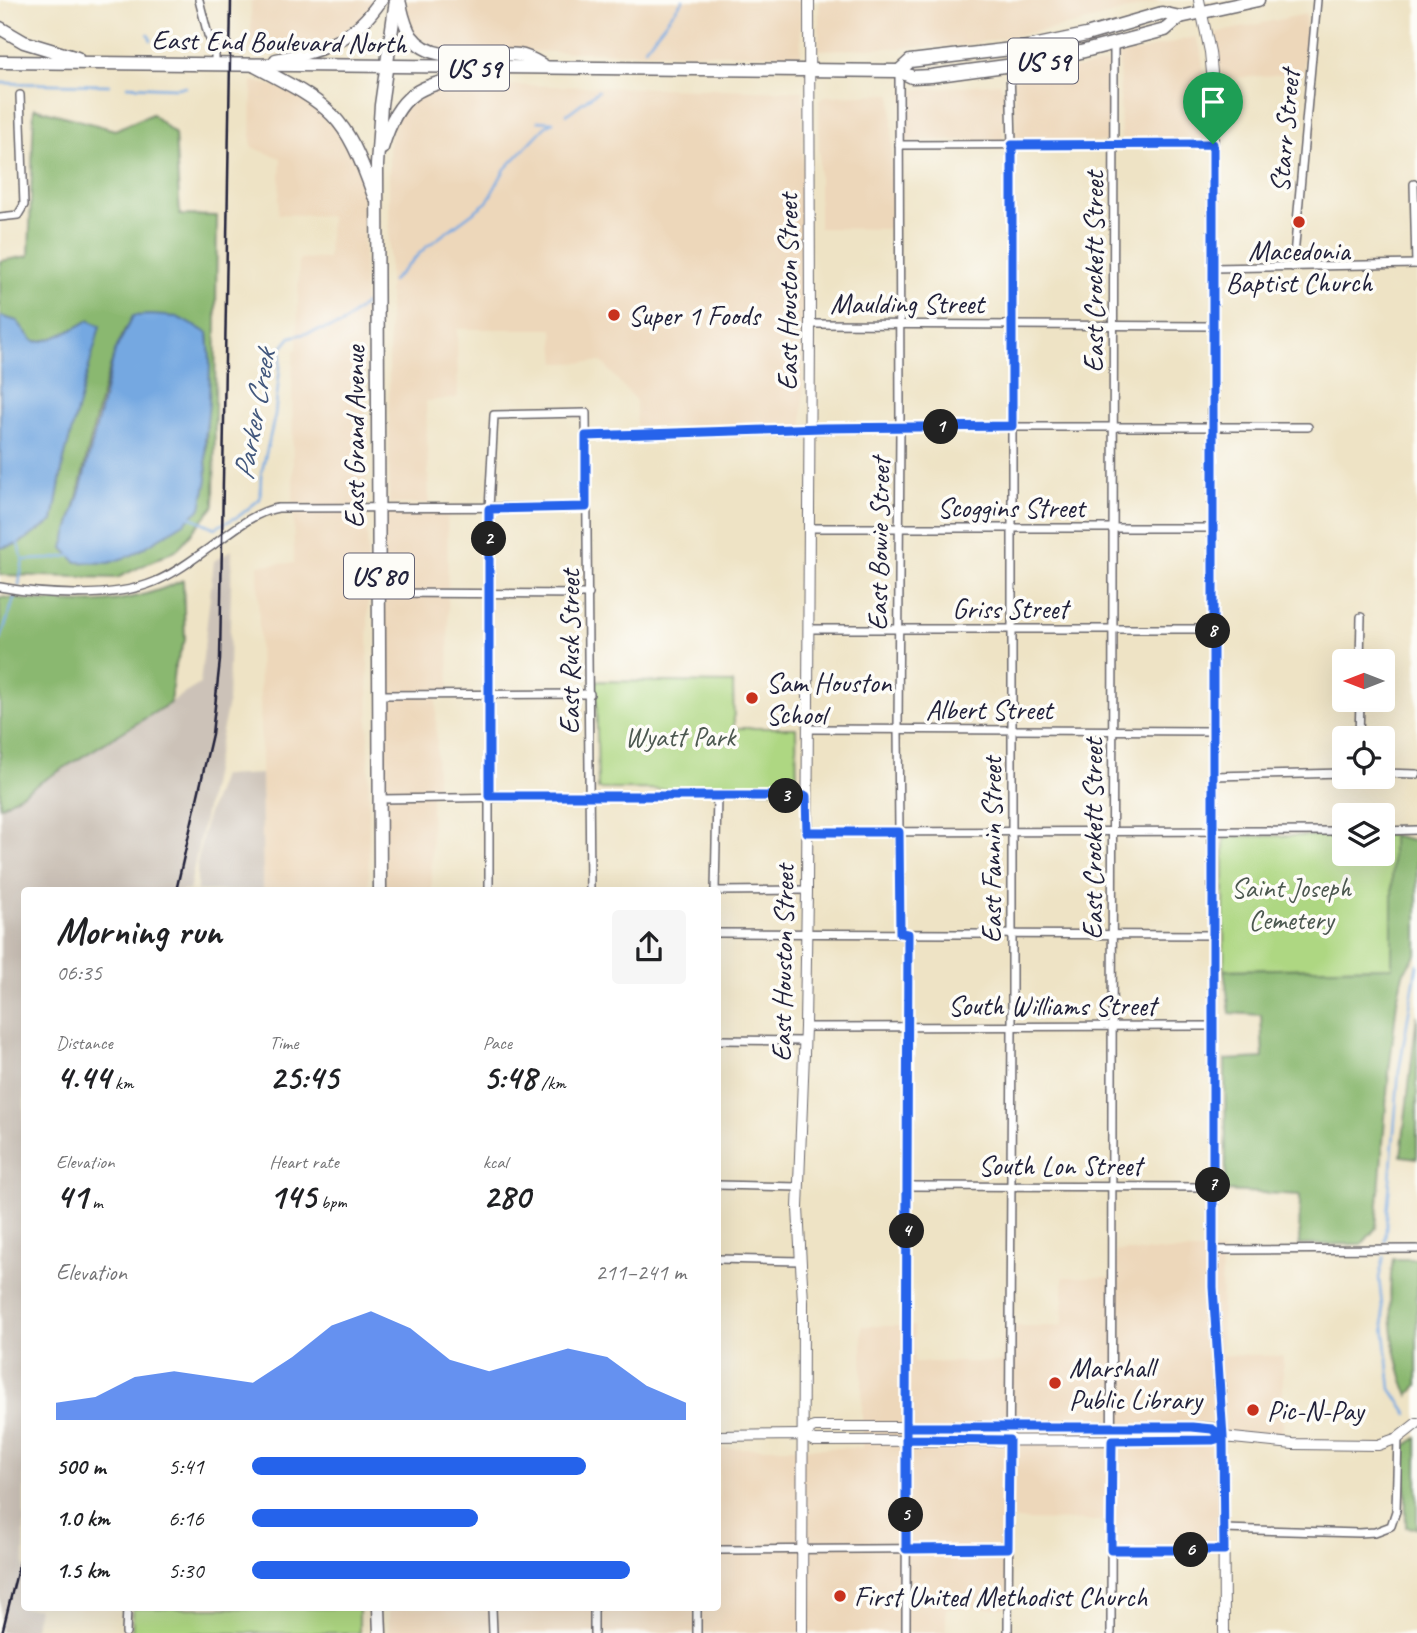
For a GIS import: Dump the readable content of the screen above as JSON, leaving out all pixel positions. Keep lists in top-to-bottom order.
{
  "streets": {
    "highway": [
      "East End Boulevard North",
      "US 59",
      "East Grand Avenue",
      "US 80"
    ],
    "street": [
      "Starr Street",
      "East Crockett Street",
      "East Houston Street",
      "Maulding Street",
      "Scoggins Street",
      "East Bowie Street",
      "Griss Street",
      "East Rusk Street",
      "Albert Street",
      "East Fannin Street",
      "South Williams Street",
      "South Lon Street"
    ]
  },
  "crossings": [
    ["East End Boulevard North", "US 59"],
    ["East End Boulevard North", "East Houston Street"],
    ["East End Boulevard North", "East Grand Avenue"],
    ["East End Boulevard North", "US 80"],
    ["US 59", "East Crockett Street"],
    ["US 59", "East Houston Street"],
    ["US 59", "East Bowie Street"],
    ["US 59", "East Fannin Street"],
    ["East Crockett Street", "Maulding Street"],
    ["East Crockett Street", "Scoggins Street"],
    ["East Crockett Street", "Griss Street"],
    ["East Crockett Street", "Albert Street"],
    ["East Crockett Street", "South Williams Street"],
    ["East Crockett Street", "South Lon Street"],
    ["East Houston Street", "Maulding Street"],
    ["East Houston Street", "Scoggins Street"],
    ["East Houston Street", "Griss Street"],
    ["East Houston Street", "Albert Street"],
    ["East Houston Street", "South Williams Street"],
    ["Maulding Street", "East Bowie Street"],
    ["Maulding Street", "East Fannin Street"],
    ["East Grand Avenue", "US 80"],
    ["Scoggins Street", "East Bowie Street"],
    ["Scoggins Street", "East Fannin Street"],
    ["East Bowie Street", "Griss Street"],
    ["East Bowie Street", "Albert Street"],
    ["East Bowie Street", "South Williams Street"],
    ["East Bowie Street", "South Lon Street"],
    ["Griss Street", "East Fannin Street"],
    ["Albert Street", "East Fannin Street"],
    ["East Fannin Street", "South Williams Street"],
    ["East Fannin Street", "South Lon Street"]
  ],
  "water": ["Parker Creek"],
  "parks": ["Wyatt Park", "Saint Joseph Cemetery"],
  "places": [
    "Macedonia Baptist Church",
    "Super 1 Foods",
    "Sam Houston School",
    "Marshall Public Library",
    "Pic-N-Pay",
    "First United Methodist Church"
  ],
  "north": "left",
  "page": {
    "pins": [
      "1",
      "2",
      "8",
      "3",
      "7",
      "4",
      "5",
      "6"
    ],
    "heading": ["Morning run", "06:35"],
    "stats": [
      ["Distance", "4.44 km"],
      ["Time", "25:45"],
      ["Pace", "5:48 /km"],
      ["Elevation", "41 m"],
      ["Heart rate", "145 bpm"],
      ["kcal", "280"]
    ],
    "chart": ["Elevation", "211–241 m"],
    "list": [
      {
        "name": "500 m",
        "note": "5:41"
      },
      {
        "name": "1.0 km",
        "note": "6:16"
      },
      {
        "name": "1.5 km",
        "note": "5:30"
      }
    ]
  }
}
